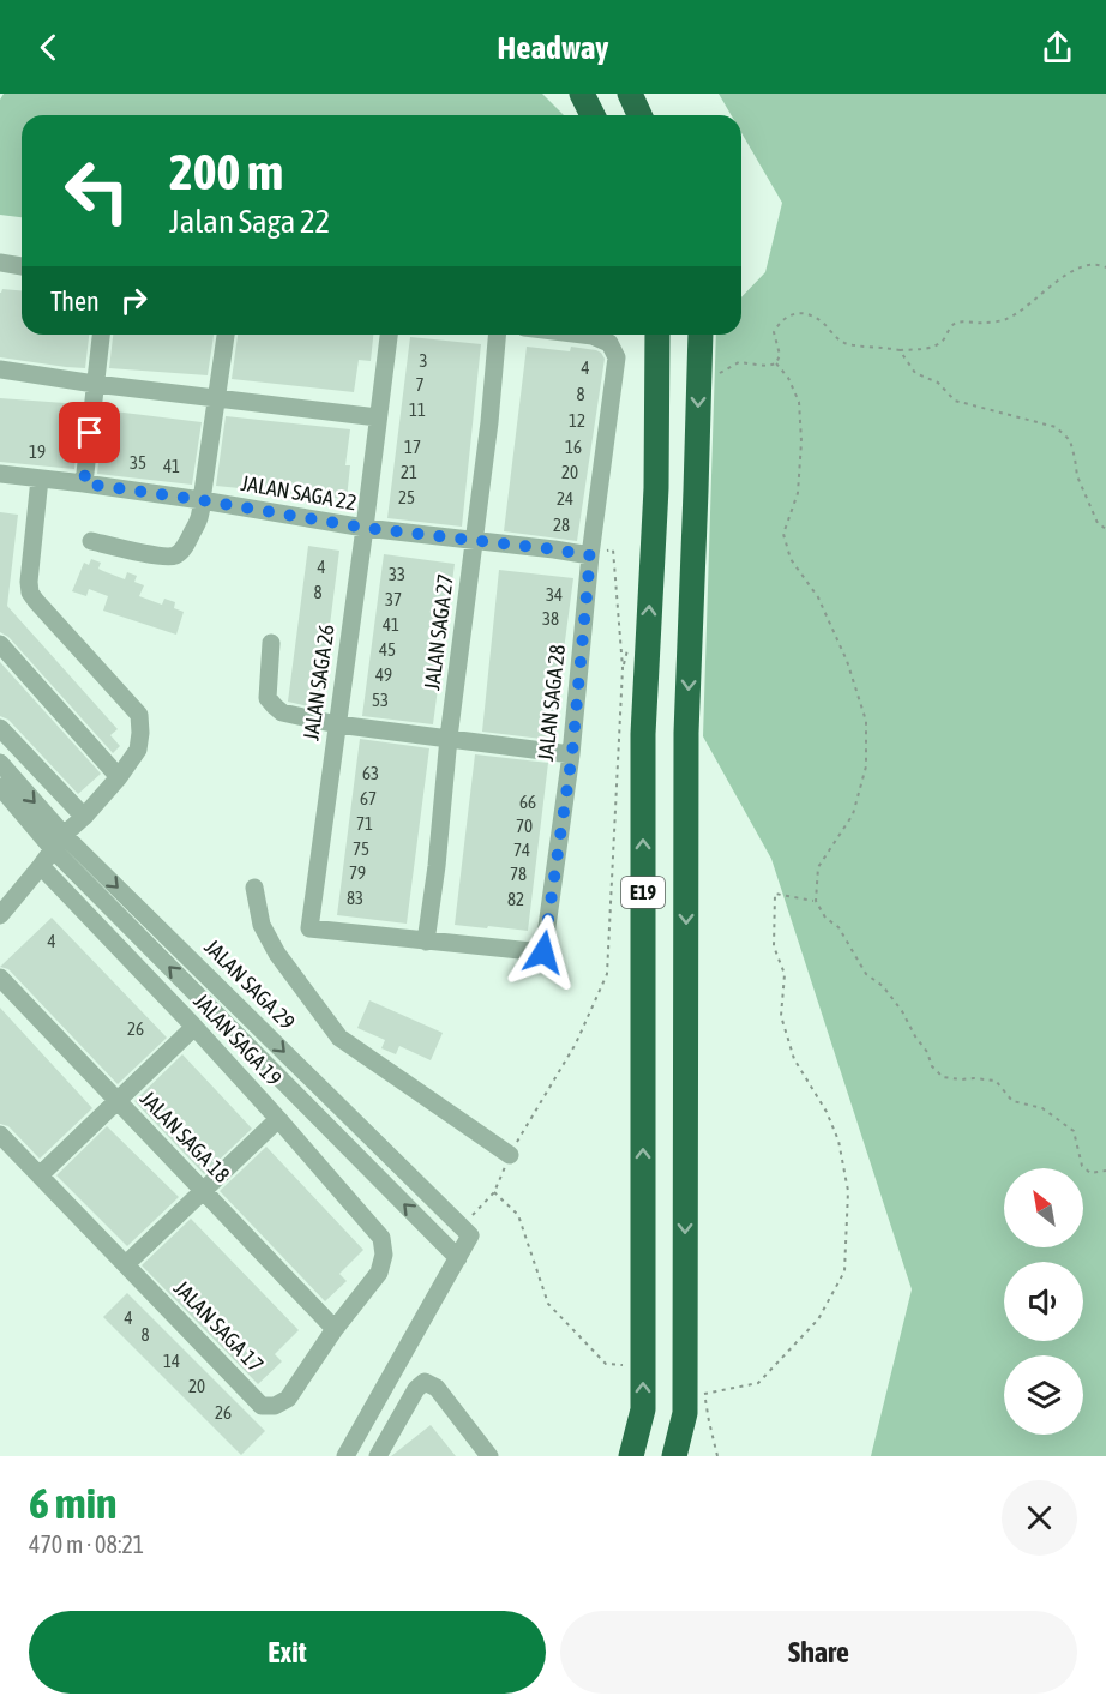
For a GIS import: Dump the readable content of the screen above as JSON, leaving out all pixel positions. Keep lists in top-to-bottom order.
{
  "streets": {
    "highway": ["E19"],
    "street": [
      "JALAN SAGA 22",
      "JALAN SAGA 27",
      "JALAN SAGA 26",
      "JALAN SAGA 28",
      "JALAN SAGA 29",
      "JALAN SAGA 19",
      "JALAN SAGA 18",
      "JALAN SAGA 17"
    ]
  },
  "crossings": [
    ["JALAN SAGA 22", "JALAN SAGA 27"],
    ["JALAN SAGA 22", "JALAN SAGA 26"],
    ["JALAN SAGA 22", "JALAN SAGA 28"],
    ["JALAN SAGA 27", "JALAN SAGA 26"],
    ["JALAN SAGA 27", "JALAN SAGA 28"],
    ["JALAN SAGA 26", "JALAN SAGA 28"],
    ["JALAN SAGA 19", "JALAN SAGA 17"],
    ["JALAN SAGA 18", "JALAN SAGA 17"]
  ],
  "house_numbers": [
    "3",
    "4",
    "7",
    "8",
    "11",
    "12",
    "17",
    "16",
    "19",
    "35",
    "41",
    "21",
    "20",
    "25",
    "24",
    "28",
    "4",
    "33",
    "8",
    "34",
    "37",
    "38",
    "41",
    "45",
    "49",
    "53",
    "63",
    "67",
    "66",
    "71",
    "70",
    "75",
    "74",
    "79",
    "78",
    "83",
    "82",
    "4",
    "26",
    "4",
    "8",
    "14",
    "20",
    "26"
  ],
  "north": "top left",
  "page": {
    "header": "Headway",
    "turn": ["200 m", "Jalan Saga 22"],
    "then": "Then",
    "heading": ["6 min", "470 m · 08:21"],
    "buttons": ["Exit", "Share"]
  }
}
